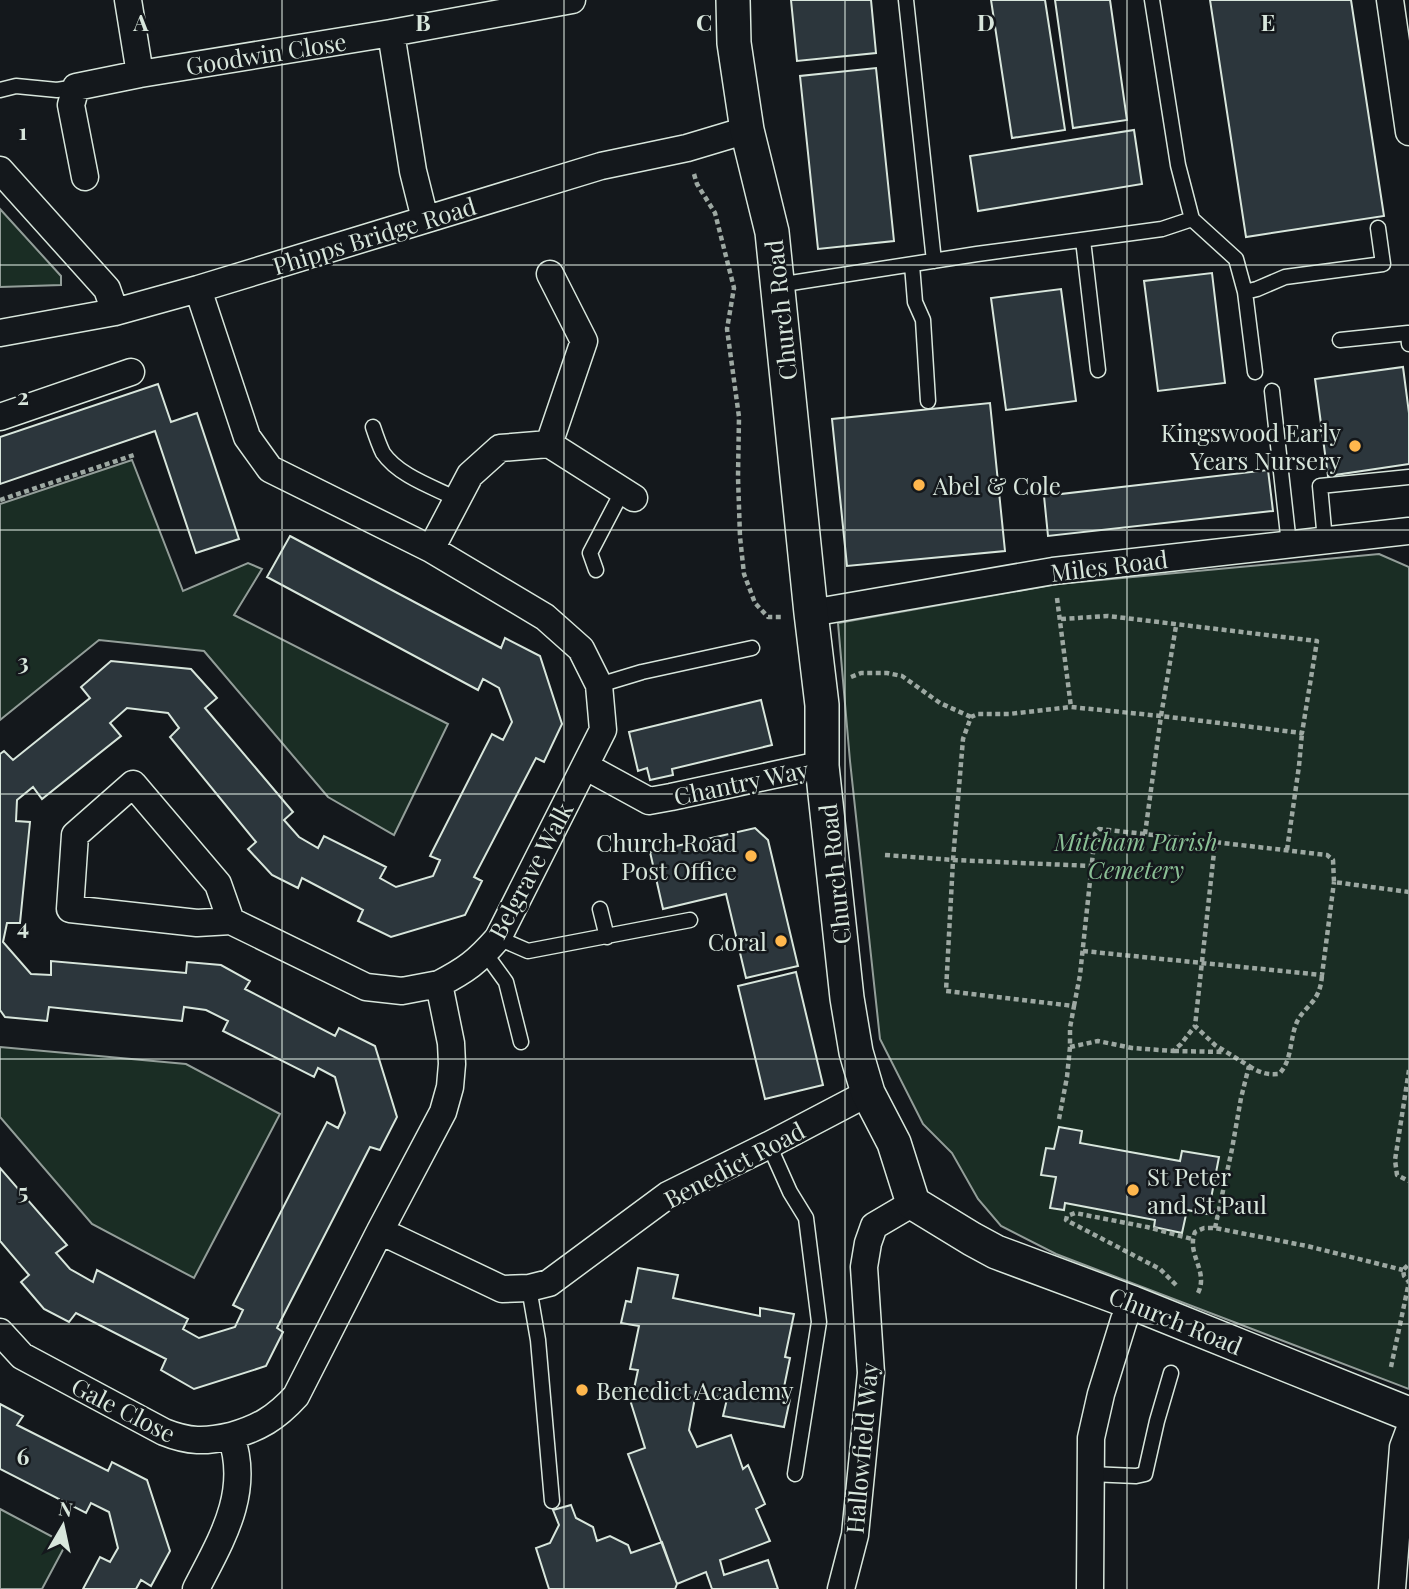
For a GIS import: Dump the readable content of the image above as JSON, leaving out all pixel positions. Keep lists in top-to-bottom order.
{
  "streets": {
    "street": [
      "Goodwin Close",
      "Phipps Bridge Road",
      "Church Road",
      "Miles Road",
      "Chantry Way",
      "Belgrave Walk",
      "Benedict Road",
      "Gale Close",
      "Hallowfield Way"
    ]
  },
  "crossings": [
    ["Phipps Bridge Road", "Church Road"],
    ["Phipps Bridge Road", "Belgrave Walk"],
    ["Church Road", "Miles Road"],
    ["Church Road", "Chantry Way"],
    ["Church Road", "Benedict Road"],
    ["Church Road", "Hallowfield Way"],
    ["Chantry Way", "Belgrave Walk"]
  ],
  "parks": ["Mitcham Parish Cemetery"],
  "places": [
    "Kingswood Early Years Nursery",
    "Abel & Cole",
    "Church Road Post Office",
    "Coral",
    "St Peter and St Paul",
    "Benedict Academy"
  ],
  "north": "top",
  "grid": {
    "columns": [
      "A",
      "B",
      "C",
      "D",
      "E"
    ],
    "rows": [
      "1",
      "2",
      "3",
      "4",
      "5",
      "6"
    ]
  }
}
